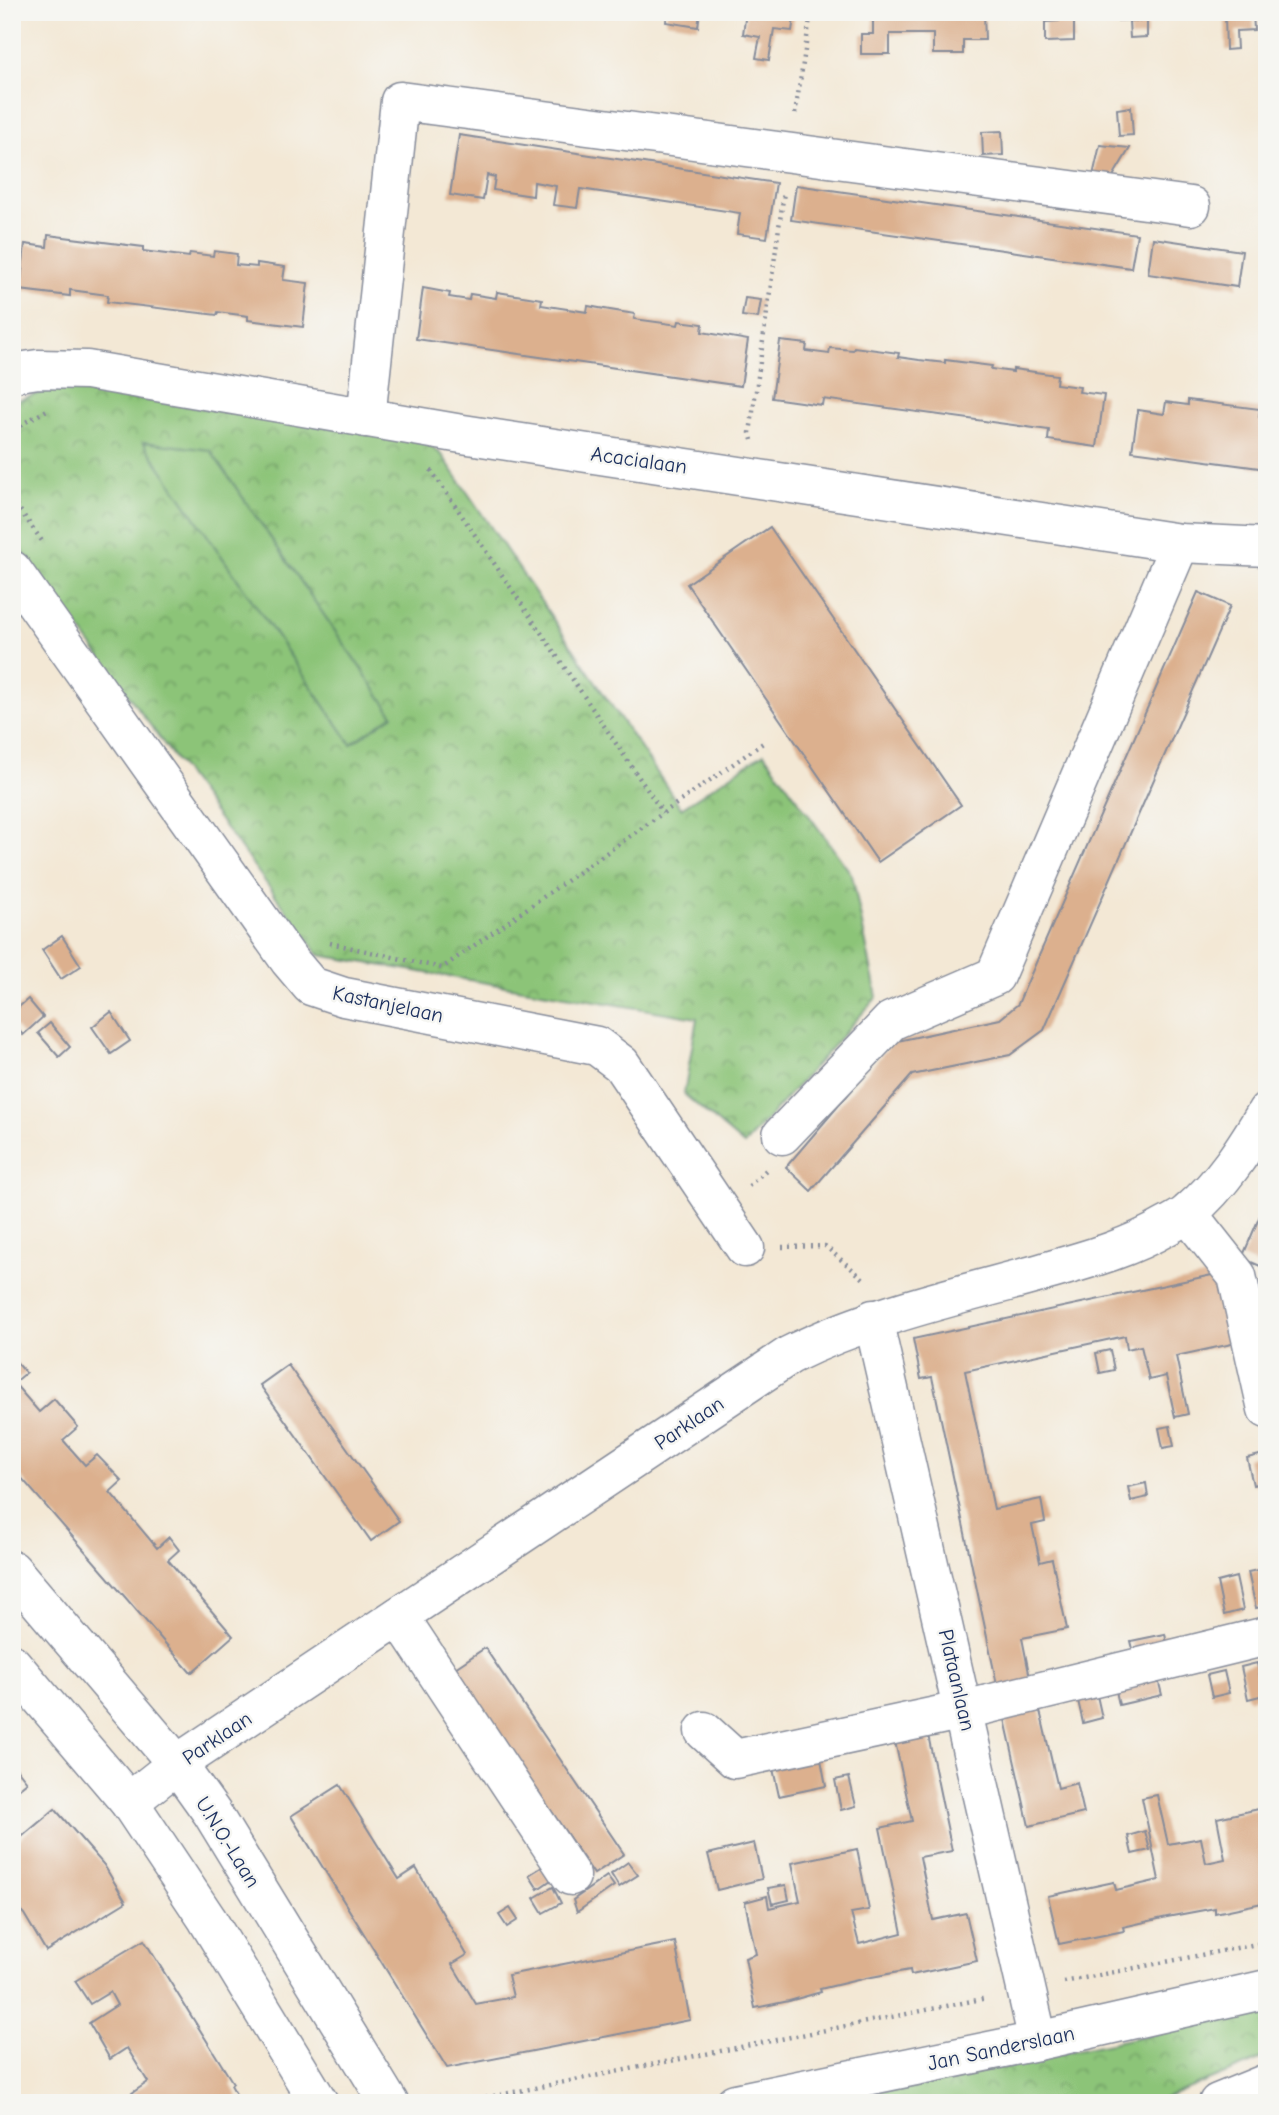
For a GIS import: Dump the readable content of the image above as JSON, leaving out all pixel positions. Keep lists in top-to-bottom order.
{
  "streets": {
    "street": [
      "Acacialaan",
      "Kastanjelaan",
      "Parklaan",
      "Plataanlaan",
      "U.N.O.-Laan",
      "Jan Sanderslaan"
    ]
  },
  "crossings": [
    ["Parklaan", "Plataanlaan"],
    ["Parklaan", "U.N.O.-Laan"],
    ["Plataanlaan", "Jan Sanderslaan"]
  ]
}
